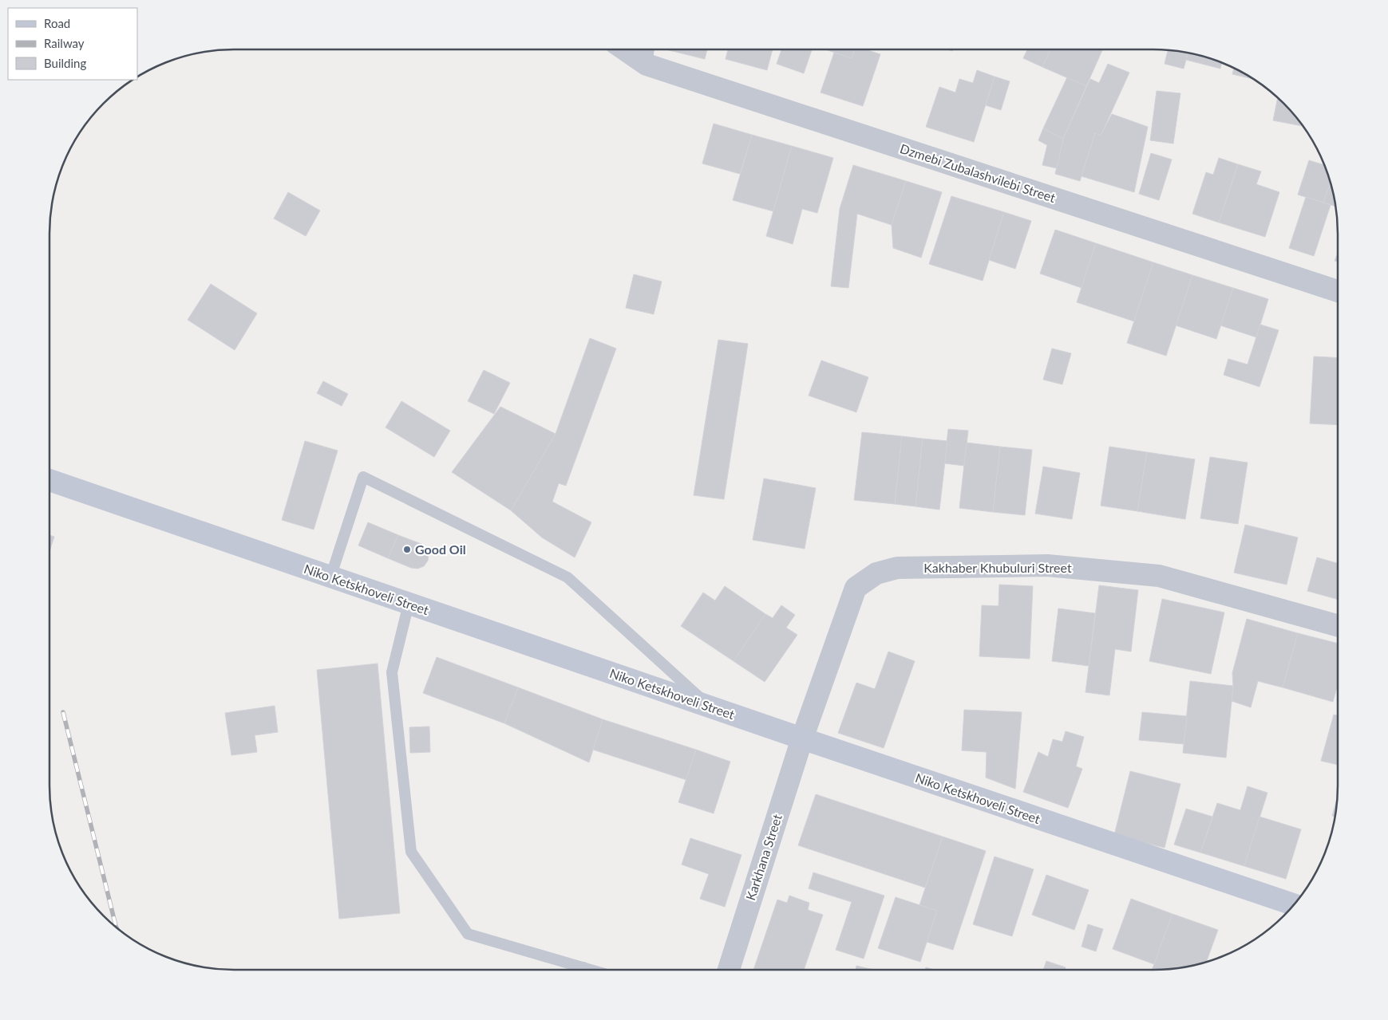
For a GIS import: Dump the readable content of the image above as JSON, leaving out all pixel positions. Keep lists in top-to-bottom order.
{
  "streets": {
    "main road": ["Niko Ketskhoveli Street"],
    "street": ["Dzmebi Zubalashvilebi Street", "Kakhaber Khubuluri Street", "Karkhana Street"]
  },
  "crossings": [
    ["Kakhaber Khubuluri Street", "Niko Ketskhoveli Street"],
    ["Kakhaber Khubuluri Street", "Karkhana Street"],
    ["Niko Ketskhoveli Street", "Karkhana Street"]
  ],
  "places": ["Good Oil"],
  "legend": ["Road", "Railway", "Building"]
}
